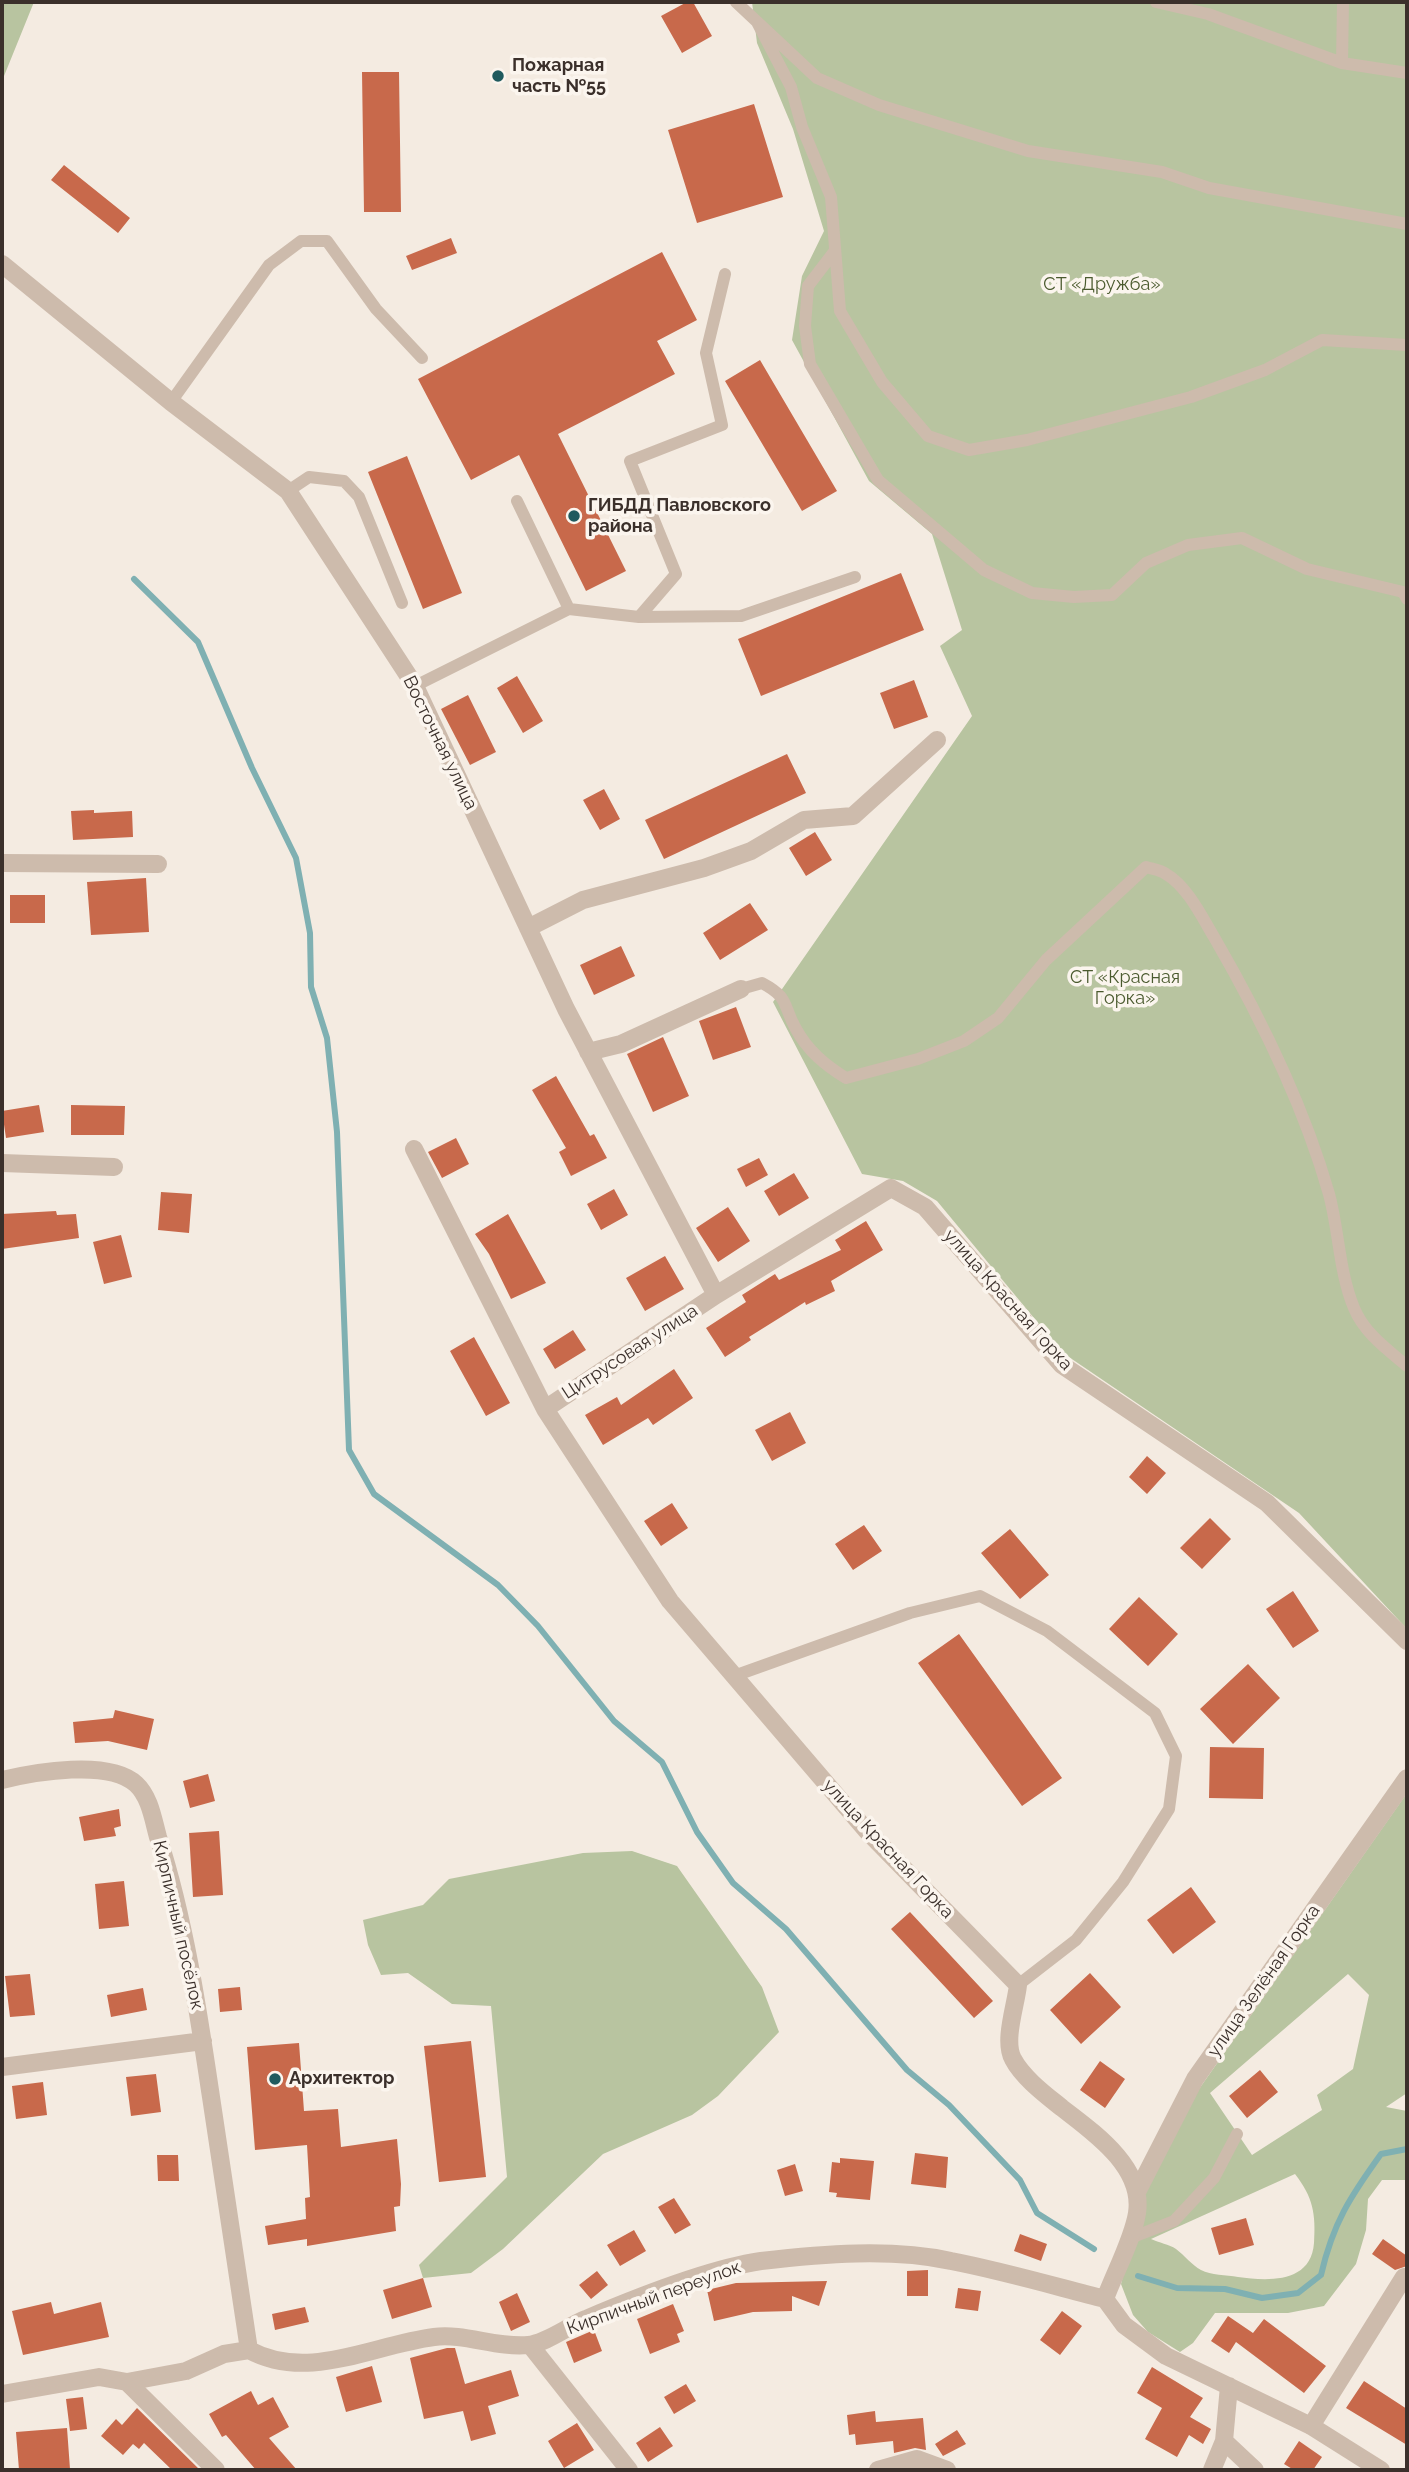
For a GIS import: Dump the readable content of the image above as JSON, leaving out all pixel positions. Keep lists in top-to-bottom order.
{
  "streets": {
    "street": [
      "Восточная улица",
      "улица Красная Горка",
      "Цитрусовая улица",
      "Кирпичный посёлок",
      "улица Зелёная Горка",
      "Кирпичный переулок"
    ]
  },
  "crossings": [
    ["Восточная улица", "Цитрусовая улица"],
    ["улица Красная Горка", "Цитрусовая улица"],
    ["Кирпичный посёлок", "Кирпичный переулок"]
  ],
  "parks": ["СТ «Дружба»", "СТ «Красная Горка»"],
  "places": ["Пожарная часть №55", "ГИБДД Павловского района", "Архитектор"]
}
